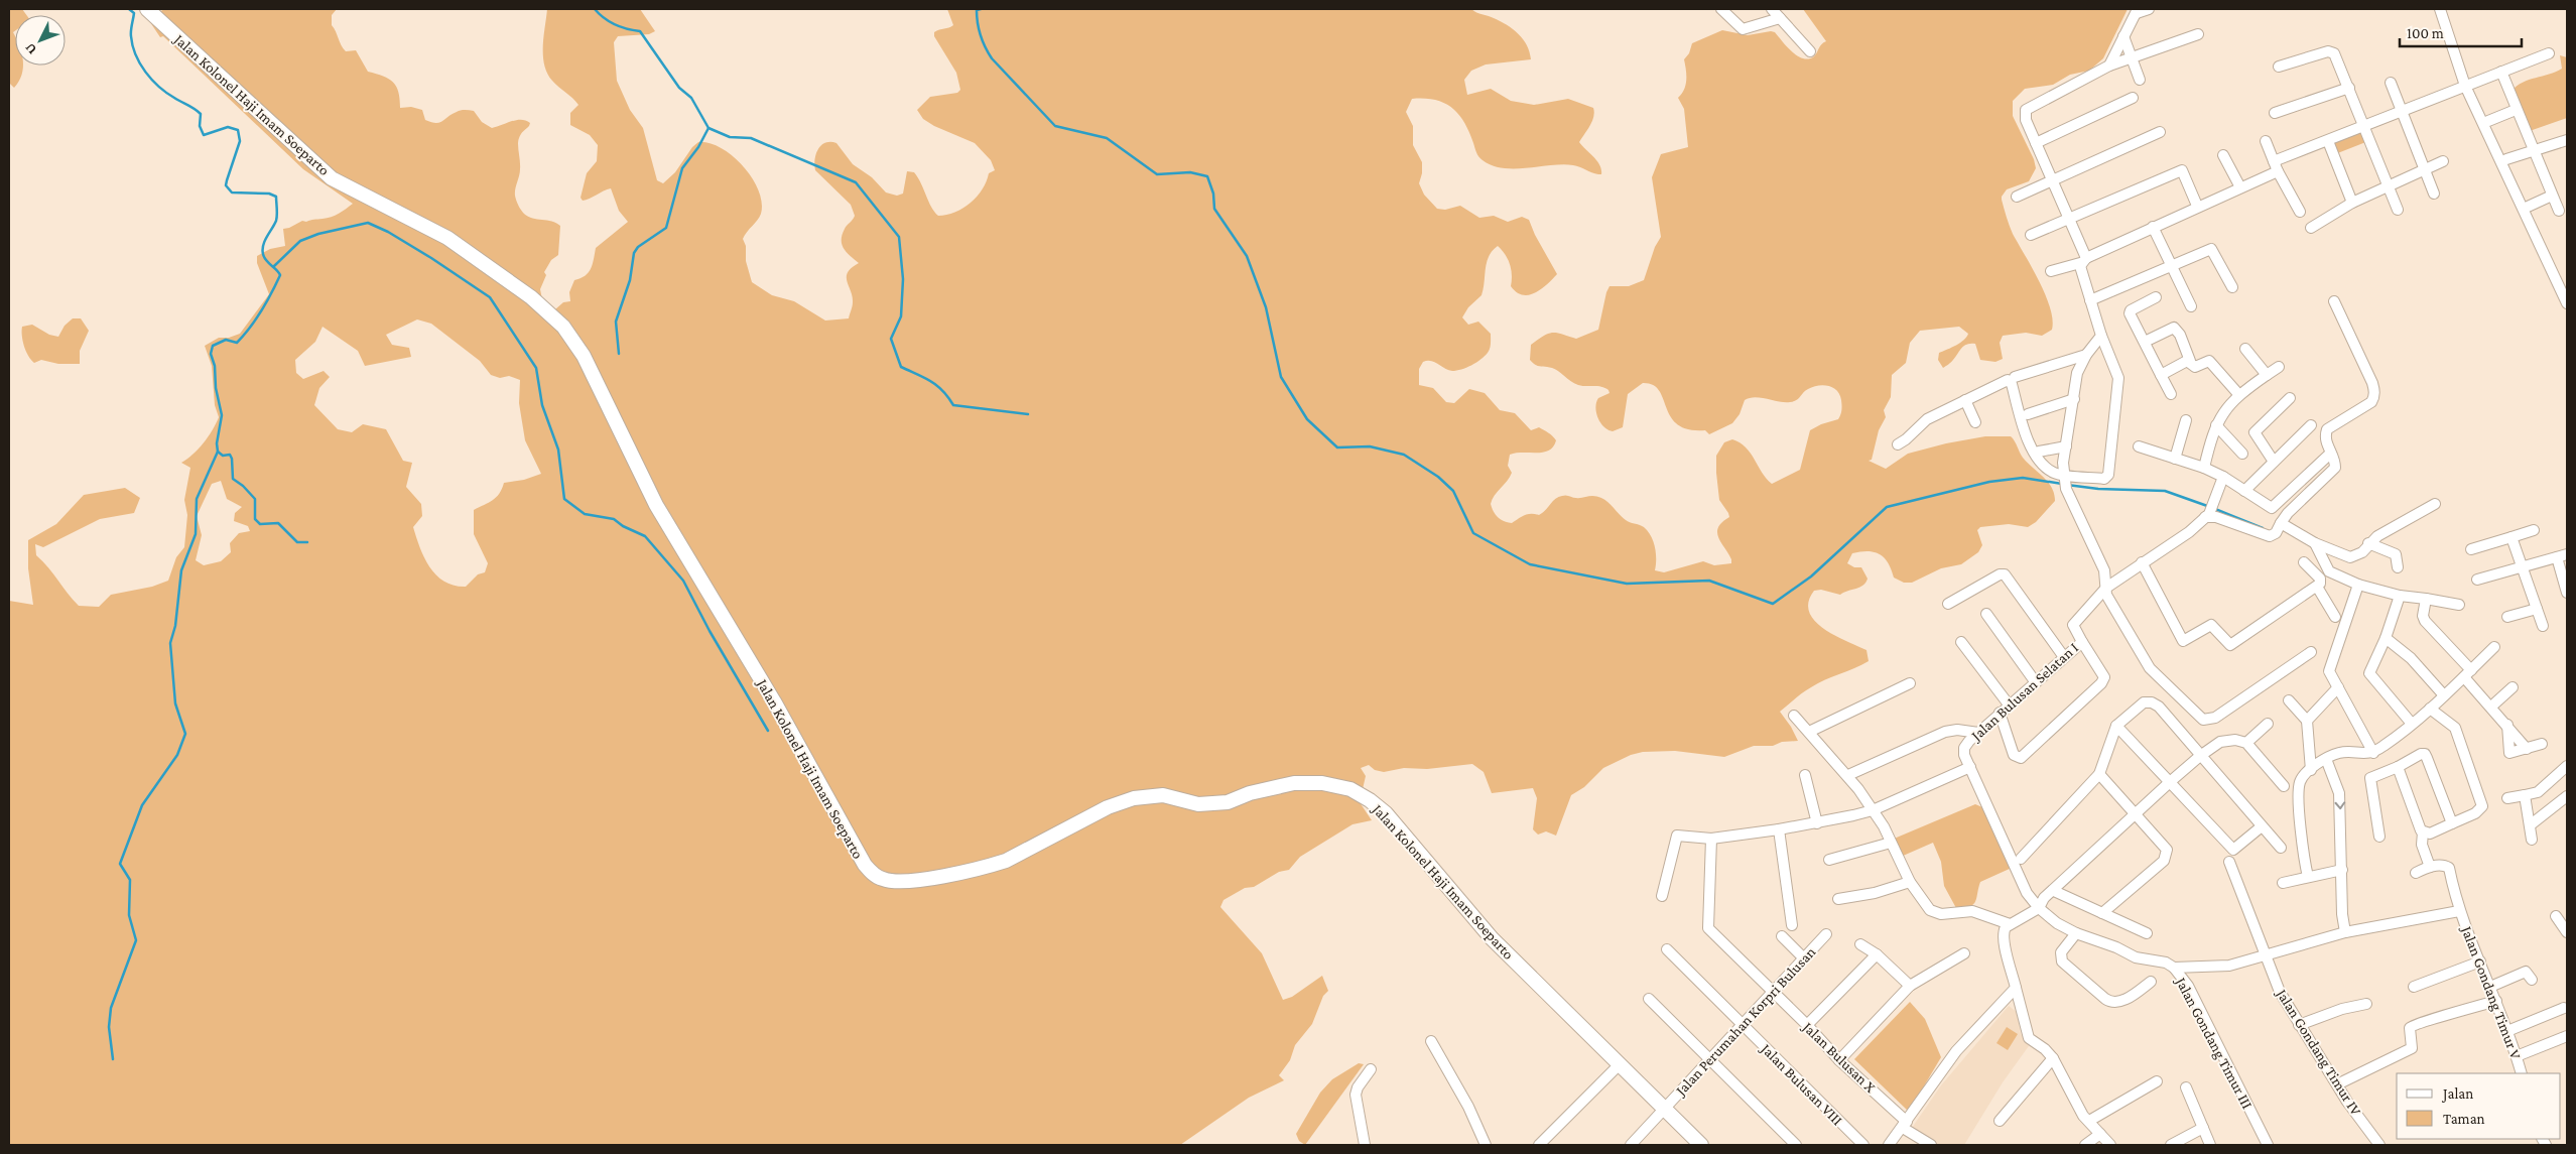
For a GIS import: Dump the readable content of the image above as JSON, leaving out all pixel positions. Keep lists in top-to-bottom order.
{
  "streets": {
    "main road": ["Jalan Kolonel Haji Imam Soeparto"],
    "street": [
      "Jalan Bulusan Selatan I",
      "Jalan Gondang Timur V",
      "Jalan Perumahan Korpri Bulusan",
      "Jalan Gondang Timur III",
      "Jalan Gondang Timur IV",
      "Jalan Bulusan X",
      "Jalan Bulusan VIII"
    ]
  },
  "crossings": [
    ["Jalan Kolonel Haji Imam Soeparto", "Jalan Perumahan Korpri Bulusan"],
    ["Jalan Bulusan Selatan I", "Jalan Gondang Timur III"],
    ["Jalan Perumahan Korpri Bulusan", "Jalan Bulusan X"],
    ["Jalan Perumahan Korpri Bulusan", "Jalan Bulusan VIII"]
  ],
  "legend": ["Jalan", "Taman"],
  "scale_bar": "100 m",
  "north": "bottom left"
}
